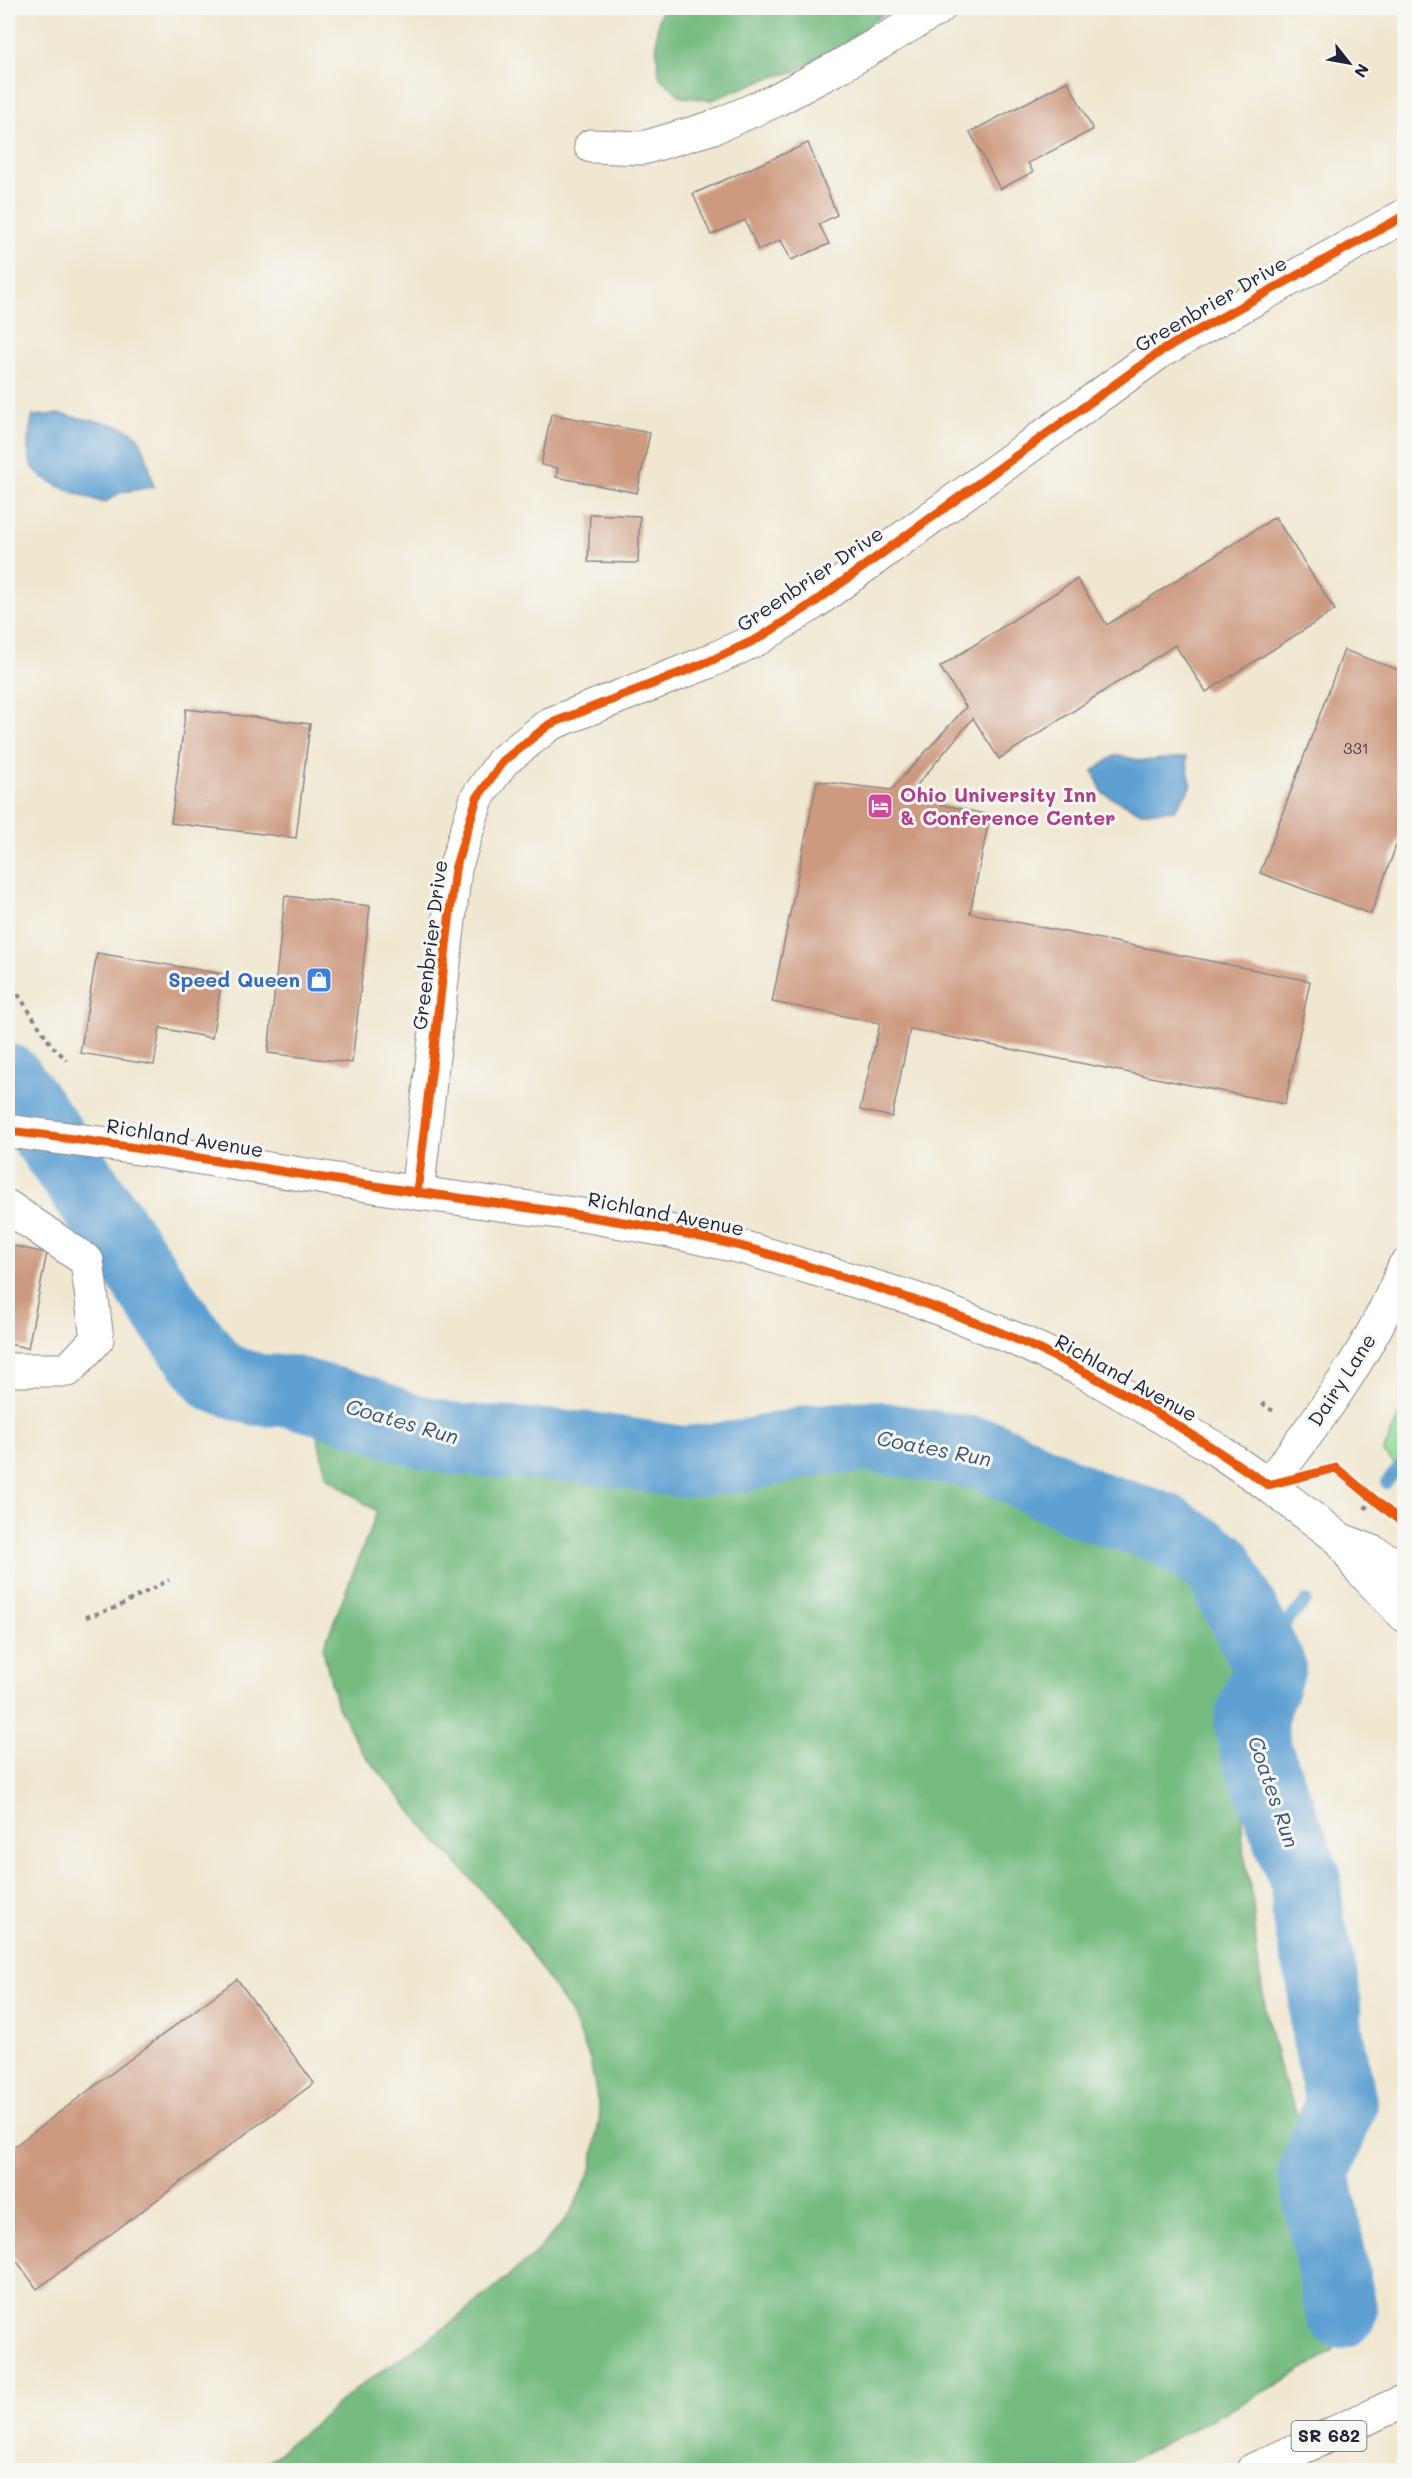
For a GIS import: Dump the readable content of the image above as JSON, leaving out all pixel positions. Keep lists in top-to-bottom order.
{
  "streets": {
    "main road": [
      "Greenbrier Drive",
      "Richland Avenue",
      "Dairy Lane",
      "SR 682"
    ]
  },
  "crossings": [
    ["Greenbrier Drive", "Richland Avenue"],
    ["Richland Avenue", "Dairy Lane"]
  ],
  "water": ["Coates Run"],
  "places": {
    "hotel": ["Ohio University Inn & Conference Center"],
    "shop": ["Speed Queen"]
  },
  "house_numbers": ["331"],
  "north": "bottom right"
}
